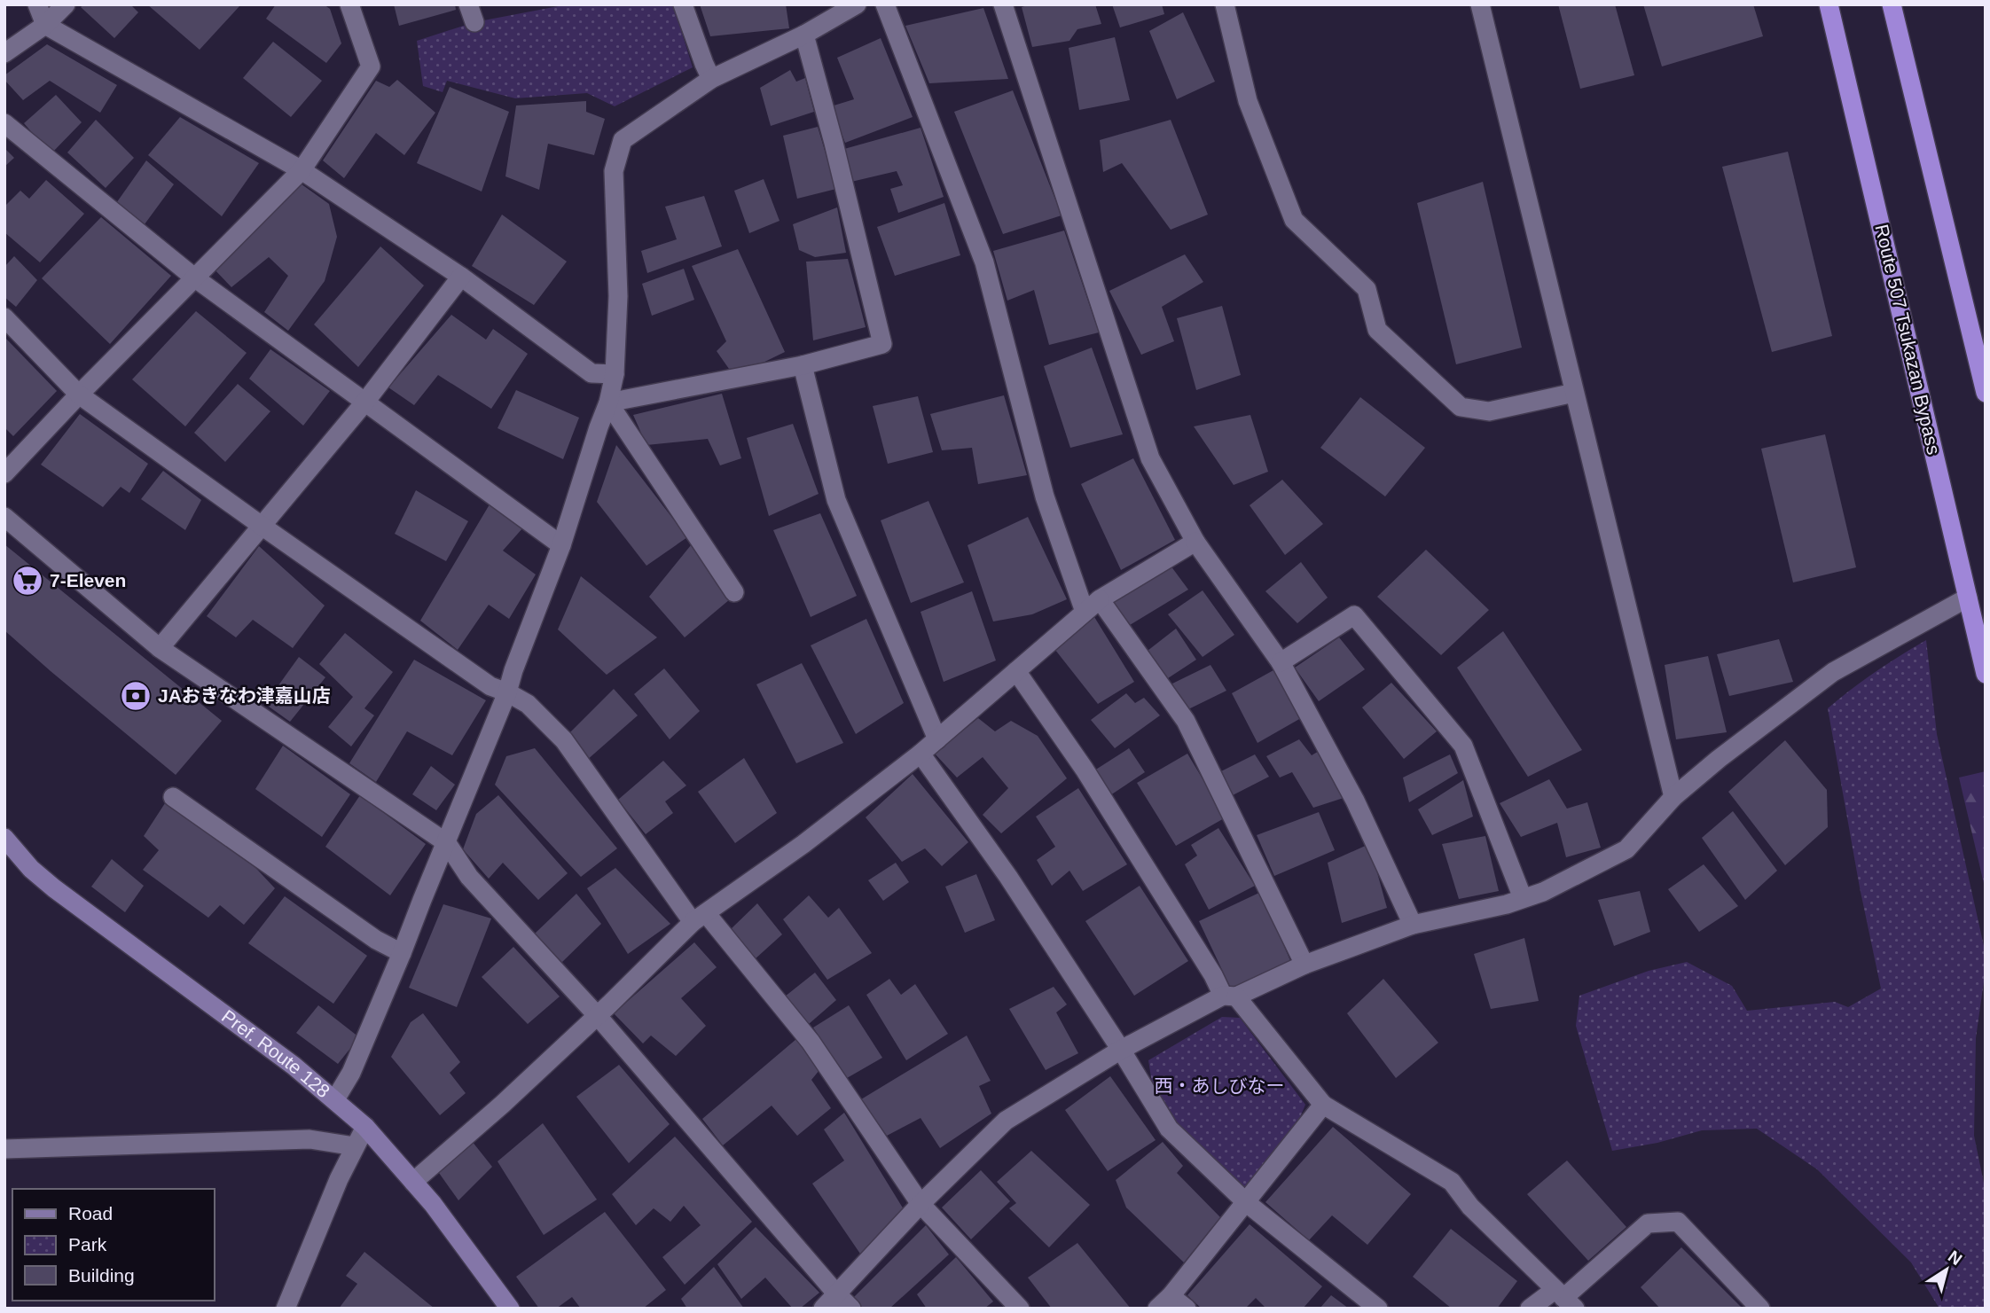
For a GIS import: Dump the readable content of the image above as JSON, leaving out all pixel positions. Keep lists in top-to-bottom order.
{
  "streets": {
    "highway": ["Route 507 Tsukazan Bypass"],
    "main road": ["Pref. Route 128"]
  },
  "parks": ["西・あしびなー"],
  "places": {
    "supermarket": ["7-Eleven"],
    "bank": ["JAおきなわ津嘉山店"]
  },
  "legend": ["Road", "Park", "Building"],
  "north": "top right"
}
